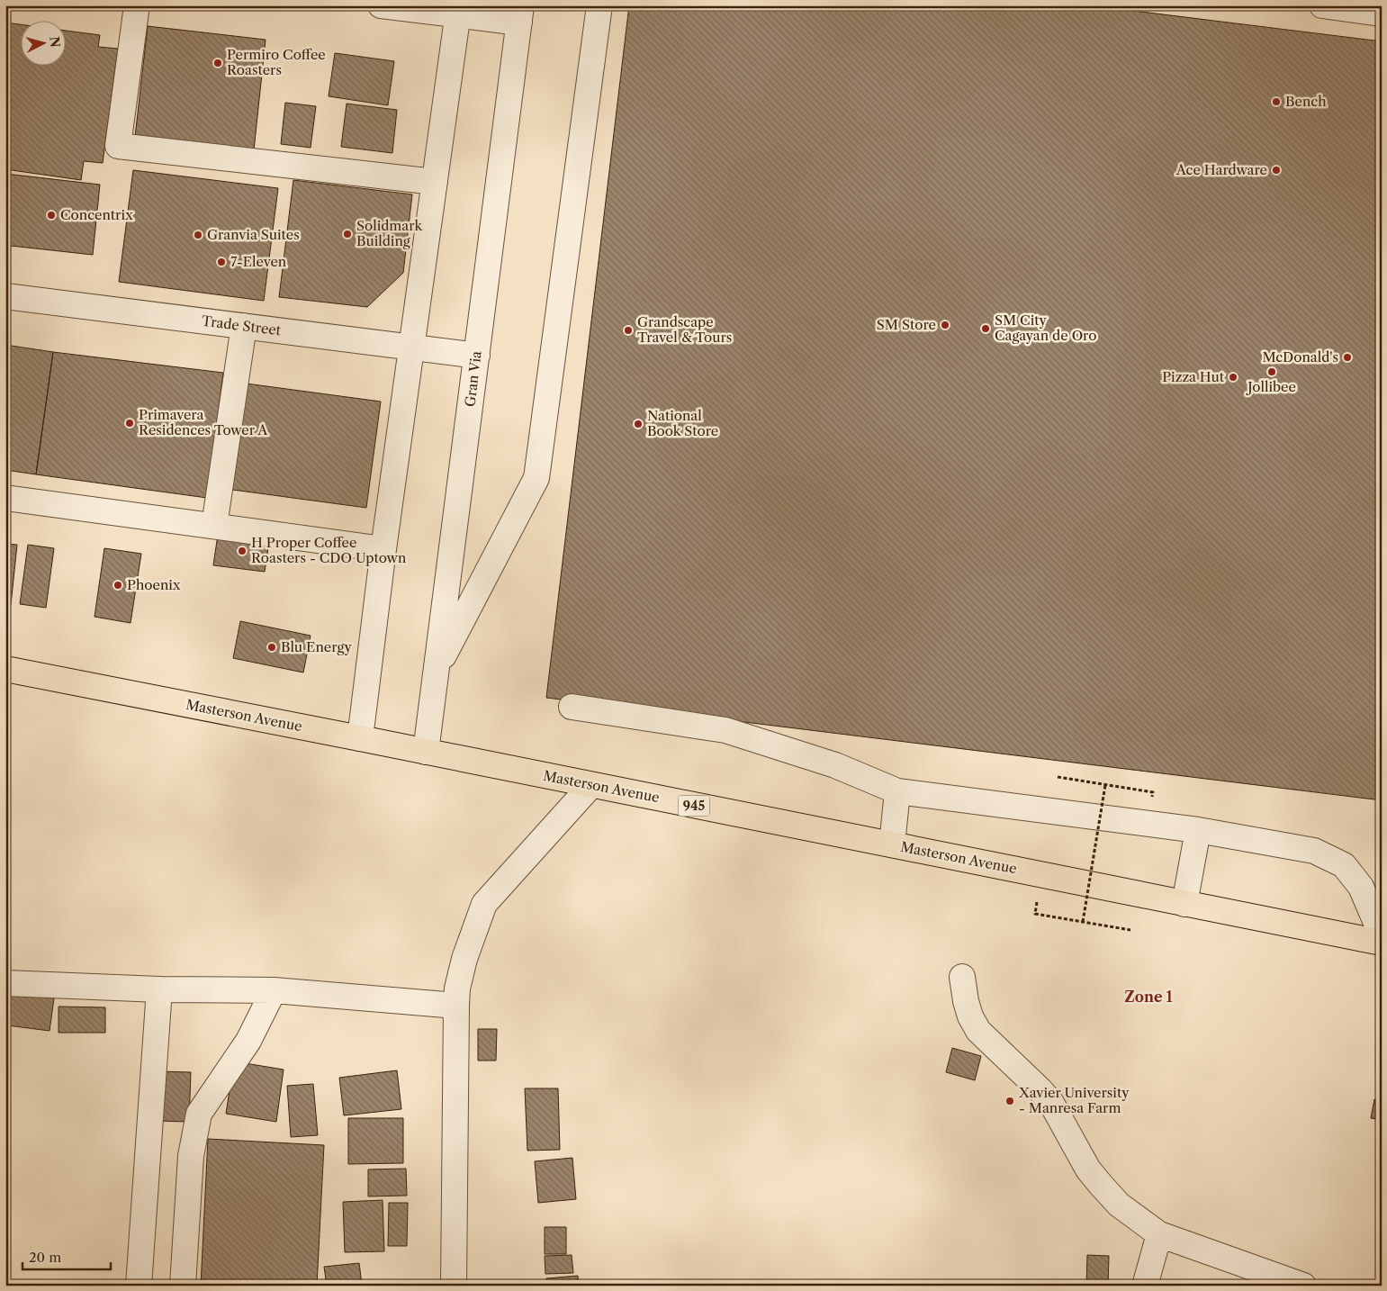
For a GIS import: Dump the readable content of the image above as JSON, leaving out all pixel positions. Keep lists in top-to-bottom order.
{
  "streets": {
    "main road": ["Masterson Avenue", "945"],
    "street": ["Trade Street", "Gran Via"]
  },
  "crossings": [
    ["Trade Street", "Gran Via"],
    ["Gran Via", "Masterson Avenue"]
  ],
  "districts": ["Zone 1"],
  "places": [
    "Permiro Coffee Roasters",
    "Bench",
    "Ace Hardware",
    "Concentrix",
    "Solidmark Building",
    "Granvia Suites",
    "7-Eleven",
    "SM Store",
    "SM City Cagayan de Oro",
    "Grandscape Travel & Tours",
    "McDonald's",
    "Jollibee",
    "Pizza Hut",
    "Primavera Residences Tower A",
    "National Book Store",
    "H Proper Coffee Roasters - CDO Uptown",
    "Phoenix",
    "Blu Energy",
    "Xavier University - Manresa Farm"
  ],
  "scale_bar": "20 m",
  "north": "right"
}
